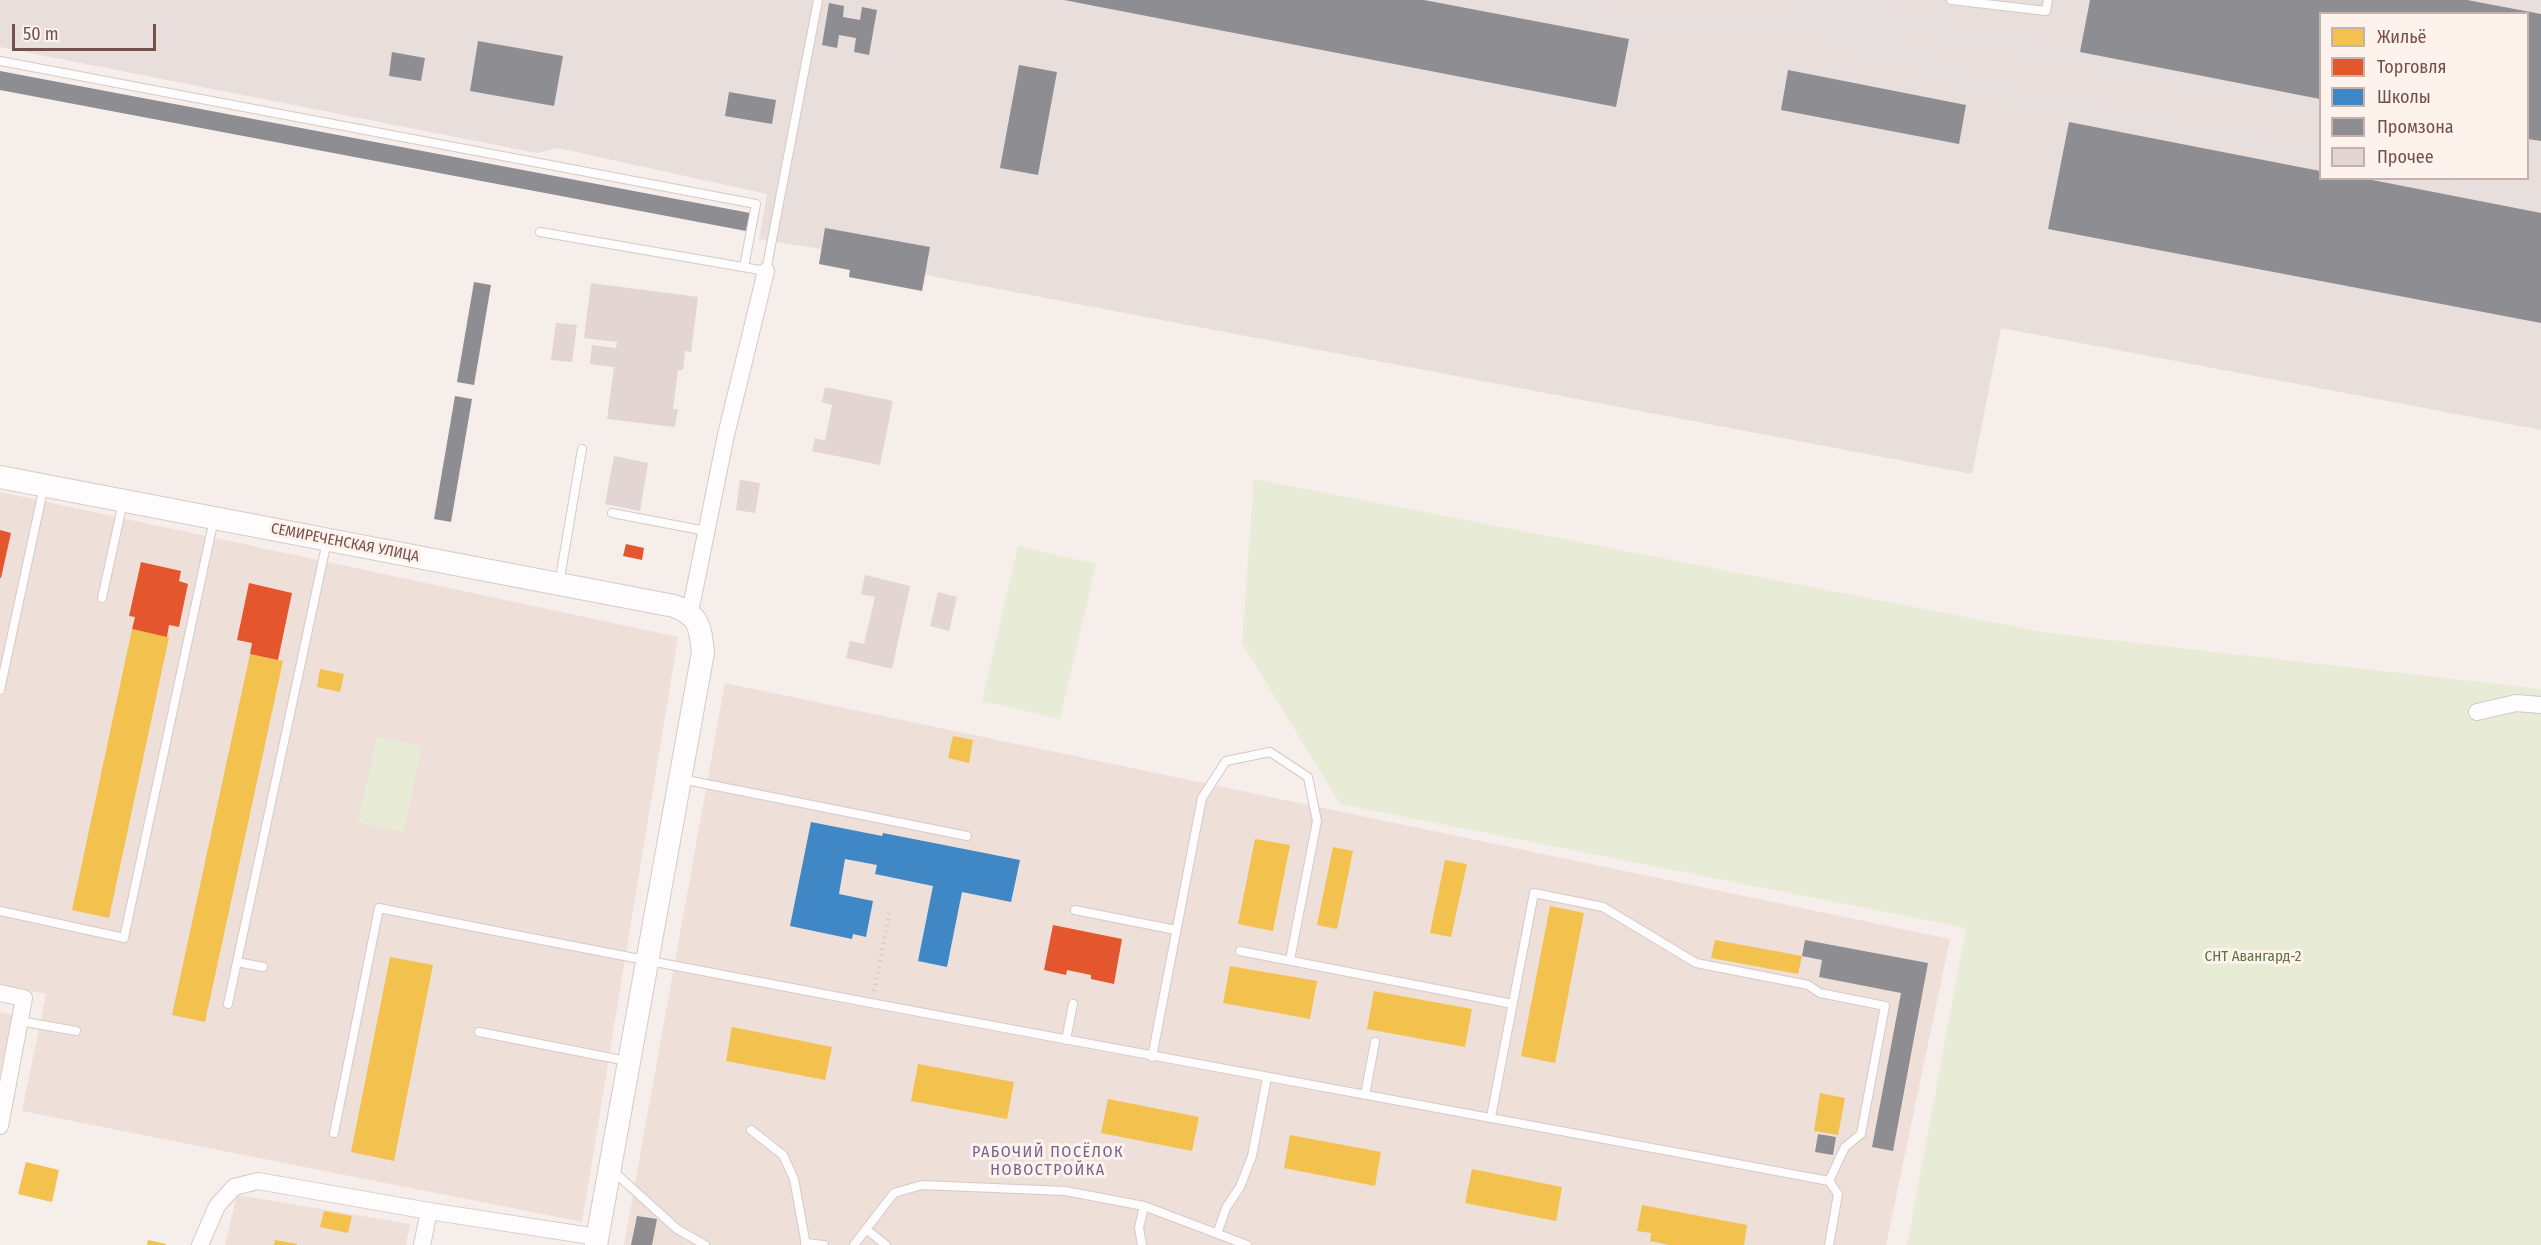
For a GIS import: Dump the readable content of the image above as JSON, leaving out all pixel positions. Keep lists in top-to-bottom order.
{
  "streets": {
    "main road": ["СЕМИРЕЧЕНСКАЯ УЛИЦА"]
  },
  "districts": ["РАБОЧИЙ ПОСЁЛОК НОВОСТРОЙКА"],
  "parks": ["СНТ Авангард-2"],
  "legend": [
    "Жильё",
    "Торговля",
    "Школы",
    "Промзона",
    "Прочее"
  ],
  "scale_bar": "50 m"
}
